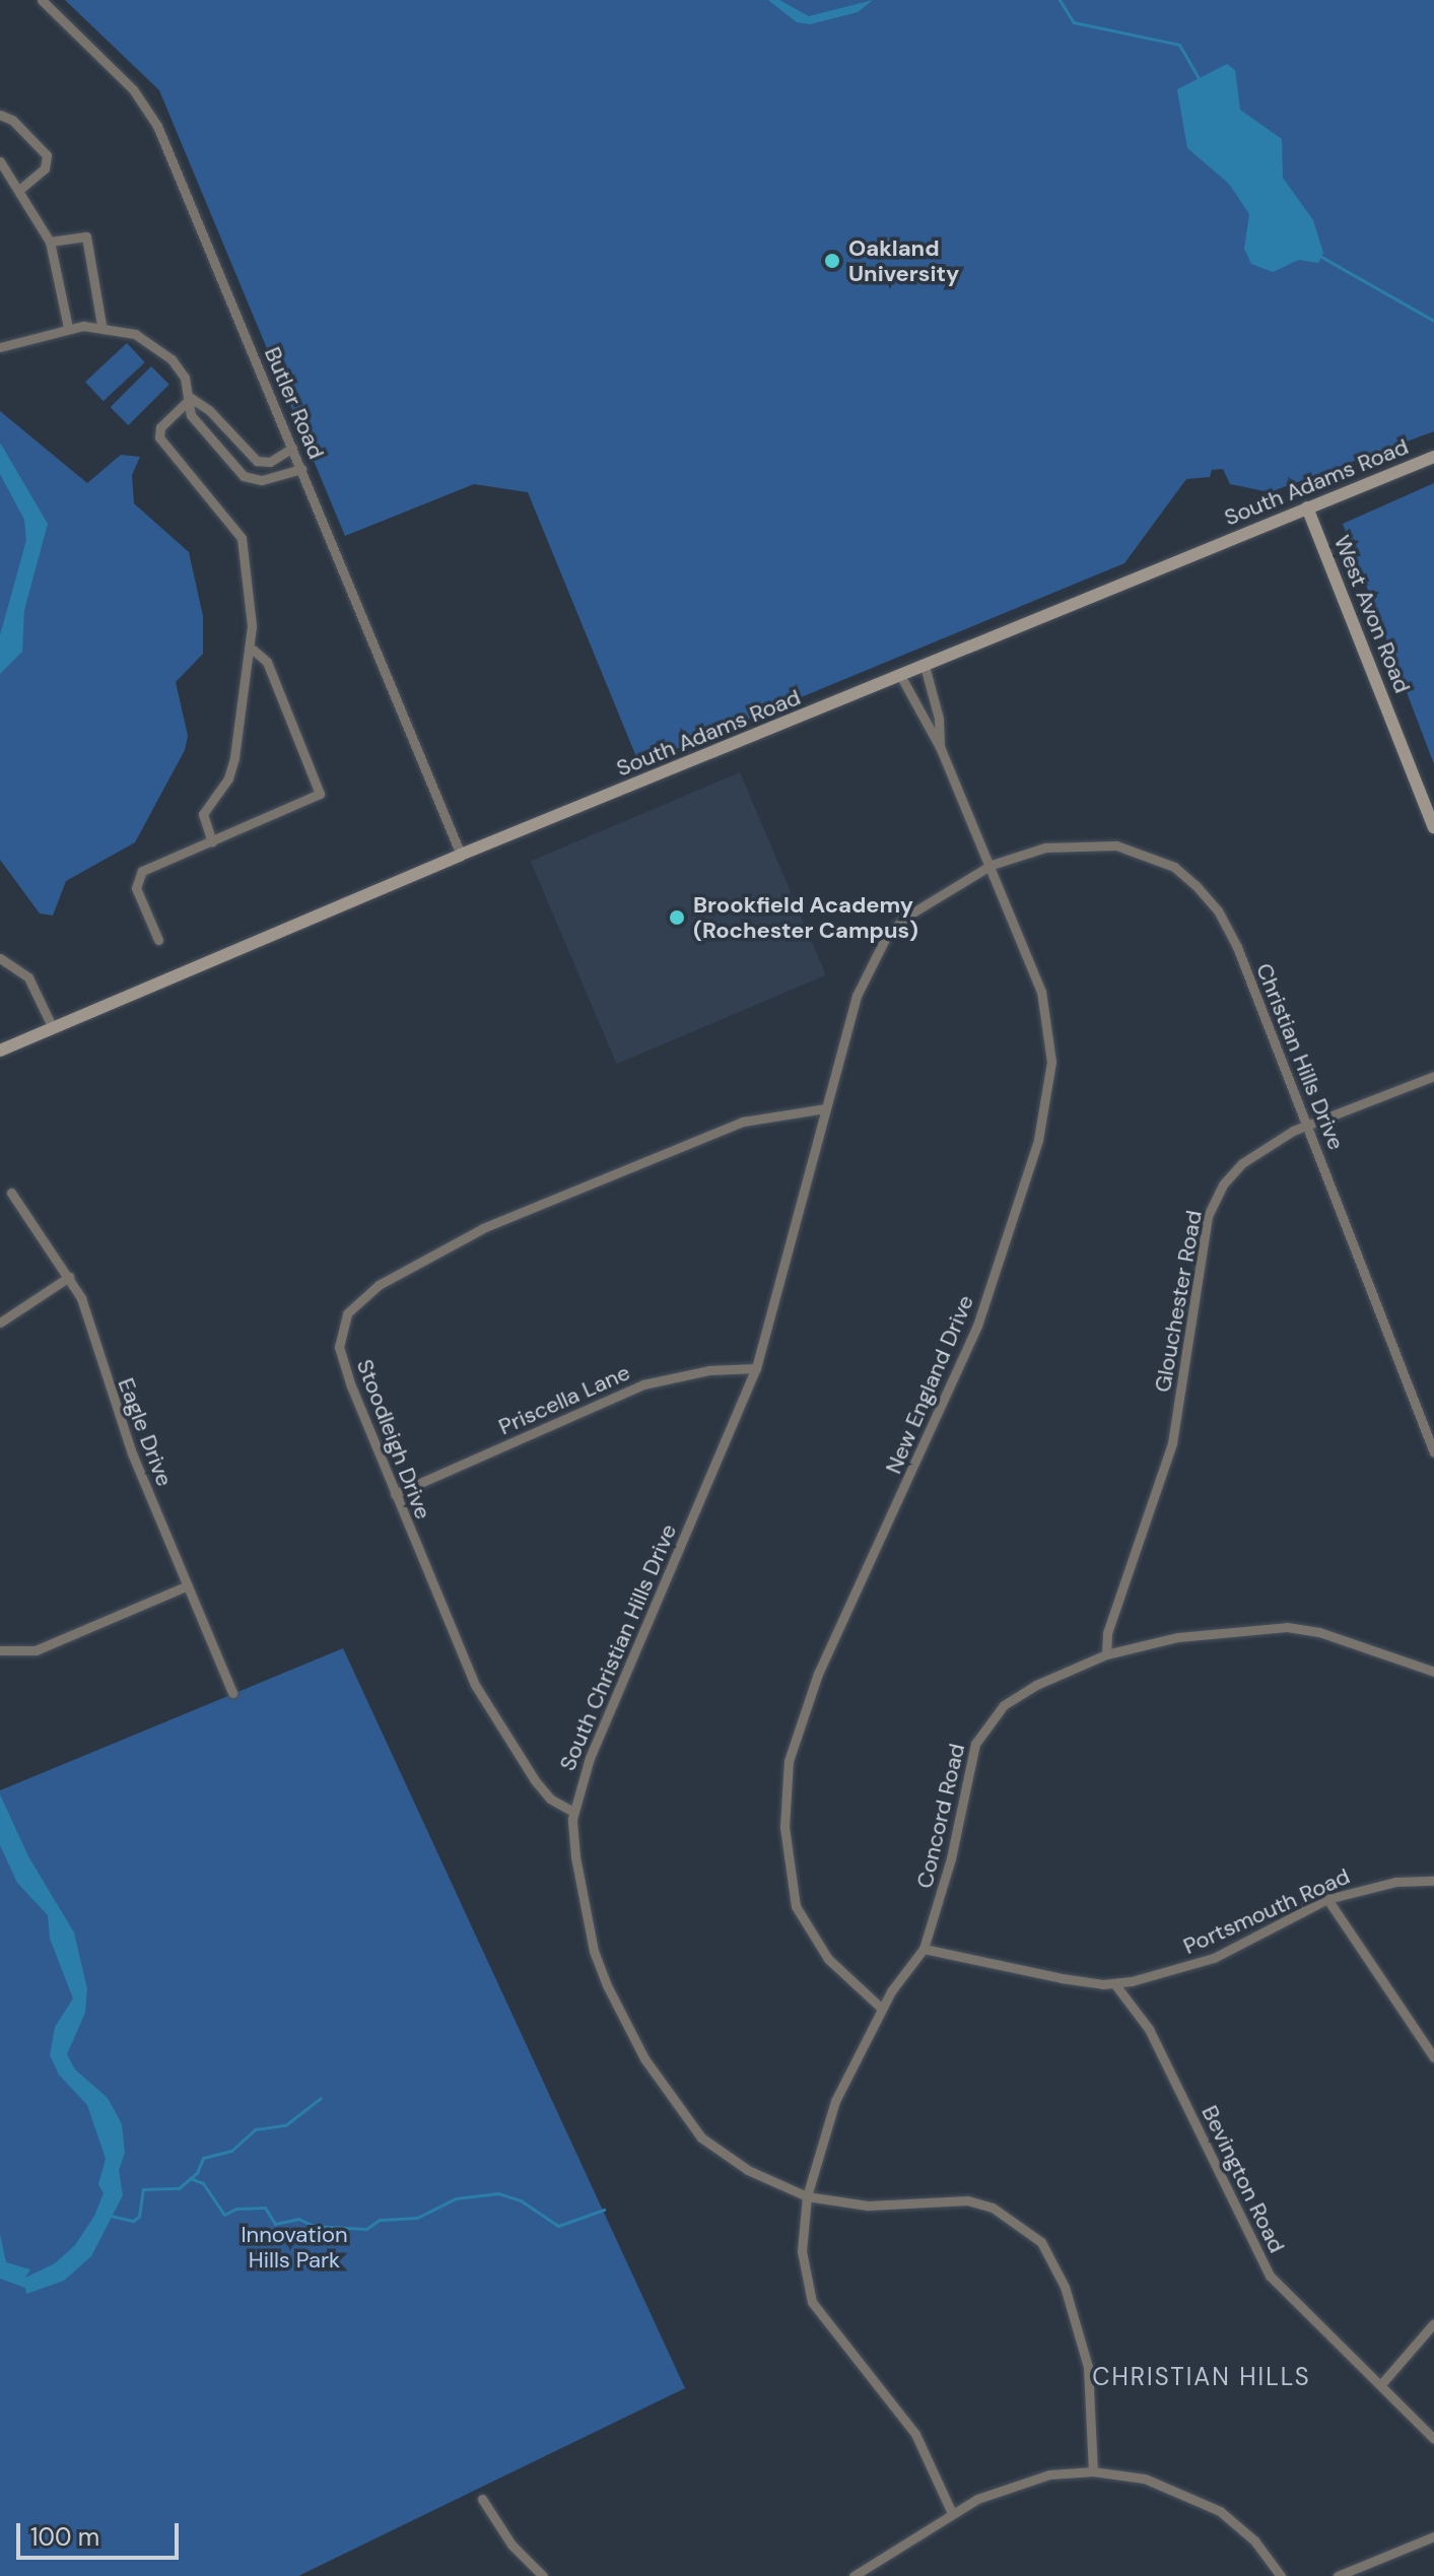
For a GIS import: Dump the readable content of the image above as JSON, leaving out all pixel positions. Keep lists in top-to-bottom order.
{
  "streets": {
    "main road": ["South Adams Road", "West Avon Road"],
    "street": [
      "Butler Road",
      "Christian Hills Drive",
      "Glouchester Road",
      "New England Drive",
      "Priscella Lane",
      "Eagle Drive",
      "Stoodleigh Drive",
      "South Christian Hills Drive",
      "Concord Road",
      "Portsmouth Road",
      "Bevington Road"
    ]
  },
  "crossings": [
    ["Butler Road", "South Adams Road"],
    ["South Adams Road", "West Avon Road"],
    ["South Adams Road", "New England Drive"],
    ["Christian Hills Drive", "Glouchester Road"],
    ["Christian Hills Drive", "New England Drive"],
    ["Christian Hills Drive", "South Christian Hills Drive"],
    ["Glouchester Road", "Concord Road"],
    ["New England Drive", "South Christian Hills Drive"],
    ["New England Drive", "Concord Road"],
    ["Priscella Lane", "Stoodleigh Drive"],
    ["Priscella Lane", "South Christian Hills Drive"],
    ["Stoodleigh Drive", "South Christian Hills Drive"],
    ["South Christian Hills Drive", "Concord Road"],
    ["Concord Road", "Portsmouth Road"],
    ["Portsmouth Road", "Bevington Road"]
  ],
  "districts": ["CHRISTIAN HILLS"],
  "parks": ["Innovation Hills Park"],
  "places": ["Oakland University", "Brookfield Academy (Rochester Campus)"],
  "scale_bar": "100 m"
}
